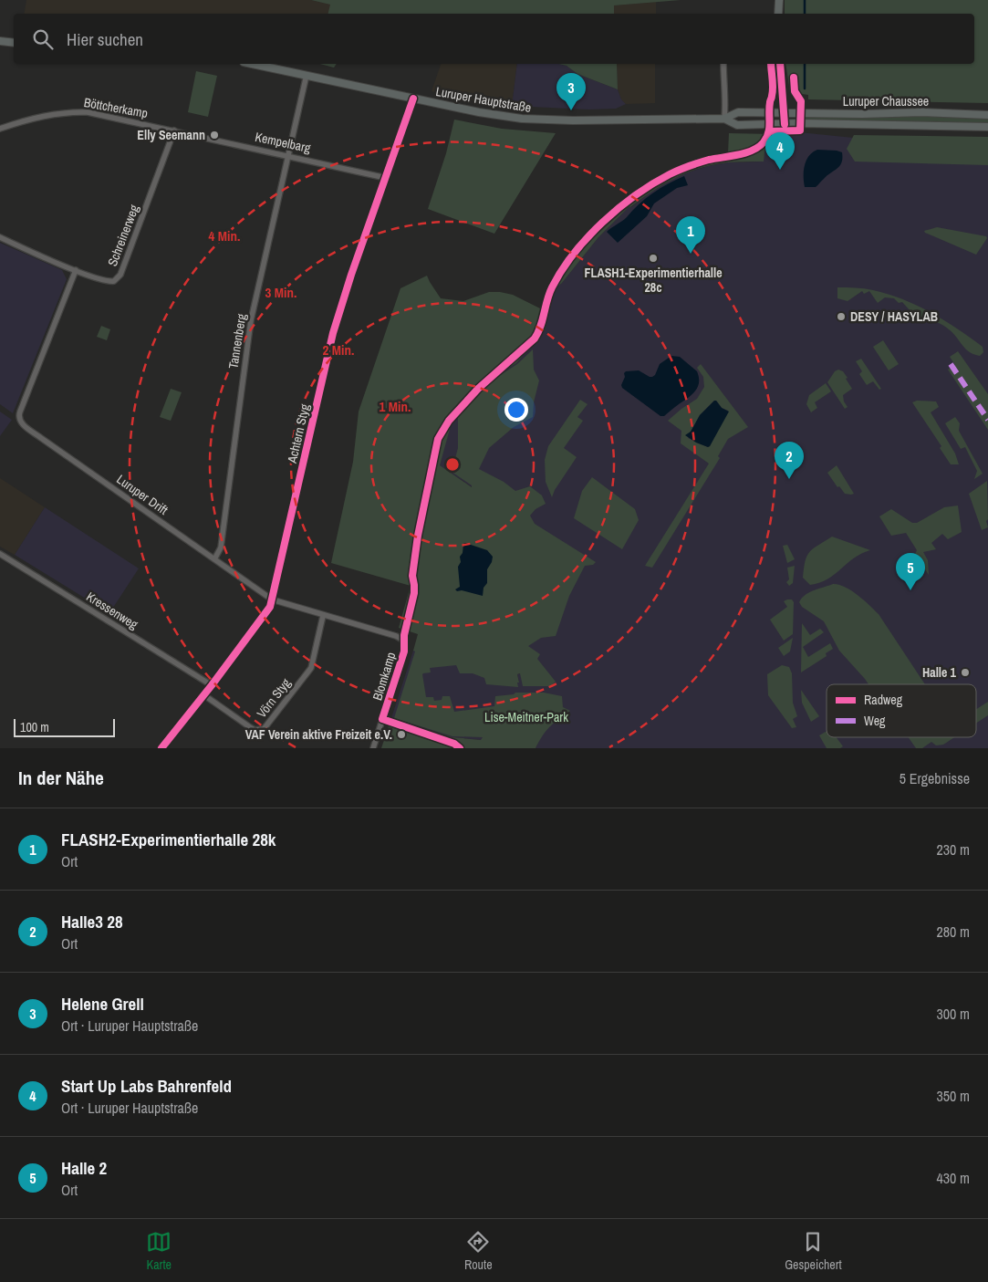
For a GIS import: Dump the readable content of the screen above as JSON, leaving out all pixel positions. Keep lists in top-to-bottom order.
{
  "streets": {
    "main road": ["Luruper Hauptstraße", "Luruper Chaussee"],
    "street": [
      "Böttcherkamp",
      "Kempelbarg",
      "Schreinerweg",
      "Tannenberg",
      "Achtern Styg",
      "Luruper Drift",
      "Kressenweg",
      "Blomkamp",
      "Vörn Styg"
    ]
  },
  "crossings": [
    ["Luruper Hauptstraße", "Luruper Chaussee"],
    ["Luruper Hauptstraße", "Tannenberg"],
    ["Luruper Hauptstraße", "Achtern Styg"],
    ["Böttcherkamp", "Kempelbarg"],
    ["Böttcherkamp", "Schreinerweg"],
    ["Kempelbarg", "Schreinerweg"],
    ["Kempelbarg", "Tannenberg"],
    ["Kempelbarg", "Achtern Styg"],
    ["Schreinerweg", "Luruper Drift"],
    ["Tannenberg", "Luruper Drift"],
    ["Achtern Styg", "Luruper Drift"],
    ["Achtern Styg", "Kressenweg"],
    ["Achtern Styg", "Vörn Styg"],
    ["Luruper Drift", "Blomkamp"],
    ["Luruper Drift", "Vörn Styg"]
  ],
  "parks": ["Lise-Meitner-Park"],
  "places": [
    "Elly Seemann",
    "FLASH1-Experimentierhalle 28c",
    "DESY / HASYLAB",
    "Halle 1",
    "VAF Verein aktive Freizeit e.V."
  ],
  "legend": ["Radweg", "Weg"],
  "scale_bar": "100 m",
  "page": {
    "search": "Hier suchen",
    "pins": [
      "3",
      "4",
      "1",
      "2",
      "5"
    ],
    "scale": "100 m",
    "heading": ["In der Nähe", "5 Ergebnisse"],
    "list": [
      {
        "mark": "1",
        "name": "FLASH2-Experimentierhalle 28k",
        "note": "Ort",
        "value": "230 m"
      },
      {
        "mark": "2",
        "name": "Halle3 28",
        "note": "Ort",
        "value": "280 m"
      },
      {
        "mark": "3",
        "name": "Helene Grell",
        "note": "Ort · Luruper Hauptstraße",
        "value": "300 m"
      },
      {
        "mark": "4",
        "name": "Start Up Labs Bahrenfeld",
        "note": "Ort · Luruper Hauptstraße",
        "value": "350 m"
      },
      {
        "mark": "5",
        "name": "Halle 2",
        "note": "Ort",
        "value": "430 m"
      }
    ],
    "nav": ["Karte", "Route", "Gespeichert"]
  },
  "rings": [
    "4 Min.",
    "3 Min.",
    "2 Min.",
    "1 Min."
  ]
}
